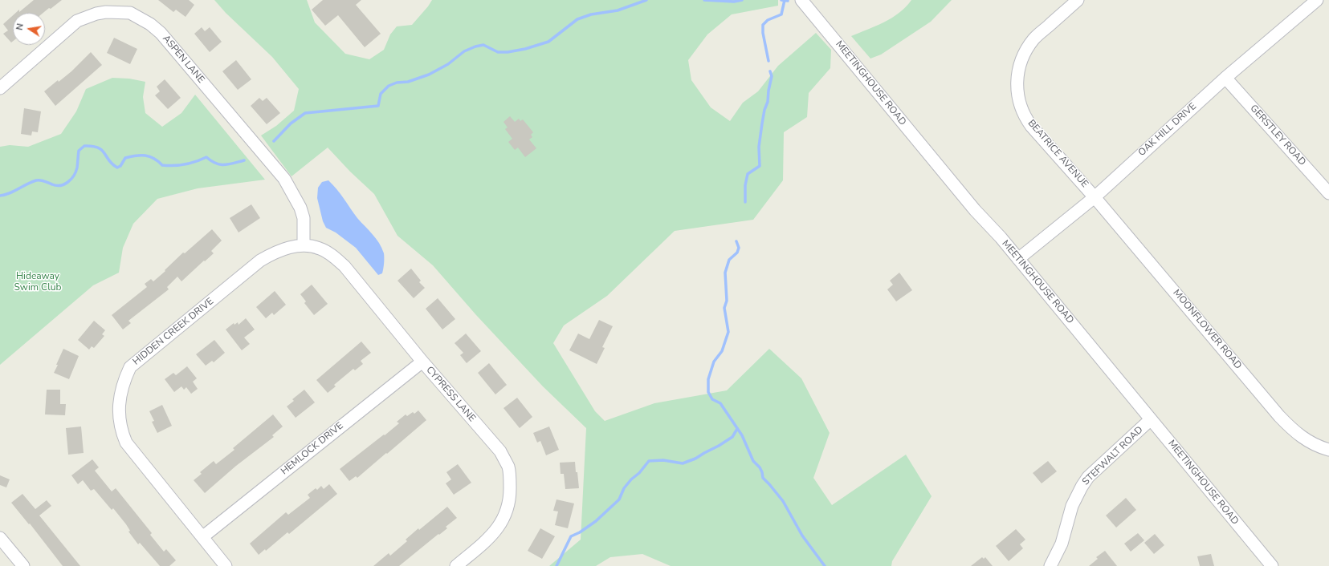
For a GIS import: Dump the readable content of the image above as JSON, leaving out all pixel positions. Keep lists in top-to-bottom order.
{
  "streets": {
    "street": [
      "ASPEN LANE",
      "MEETINGHOUSE ROAD",
      "OAK HILL DRIVE",
      "GERSTLEY ROAD",
      "BEATRICE AVENUE",
      "MOONFLOWER ROAD",
      "HIDDEN CREEK DRIVE",
      "CYPRESS LANE",
      "HEMLOCK DRIVE",
      "STEFWALT ROAD"
    ]
  },
  "crossings": [
    ["ASPEN LANE", "HIDDEN CREEK DRIVE"],
    ["ASPEN LANE", "CYPRESS LANE"],
    ["MEETINGHOUSE ROAD", "OAK HILL DRIVE"],
    ["MEETINGHOUSE ROAD", "STEFWALT ROAD"],
    ["OAK HILL DRIVE", "GERSTLEY ROAD"],
    ["OAK HILL DRIVE", "BEATRICE AVENUE"],
    ["OAK HILL DRIVE", "MOONFLOWER ROAD"],
    ["BEATRICE AVENUE", "MOONFLOWER ROAD"],
    ["HIDDEN CREEK DRIVE", "CYPRESS LANE"],
    ["HIDDEN CREEK DRIVE", "HEMLOCK DRIVE"],
    ["CYPRESS LANE", "HEMLOCK DRIVE"]
  ],
  "parks": ["Hideaway Swim Club"],
  "north": "left"
}
